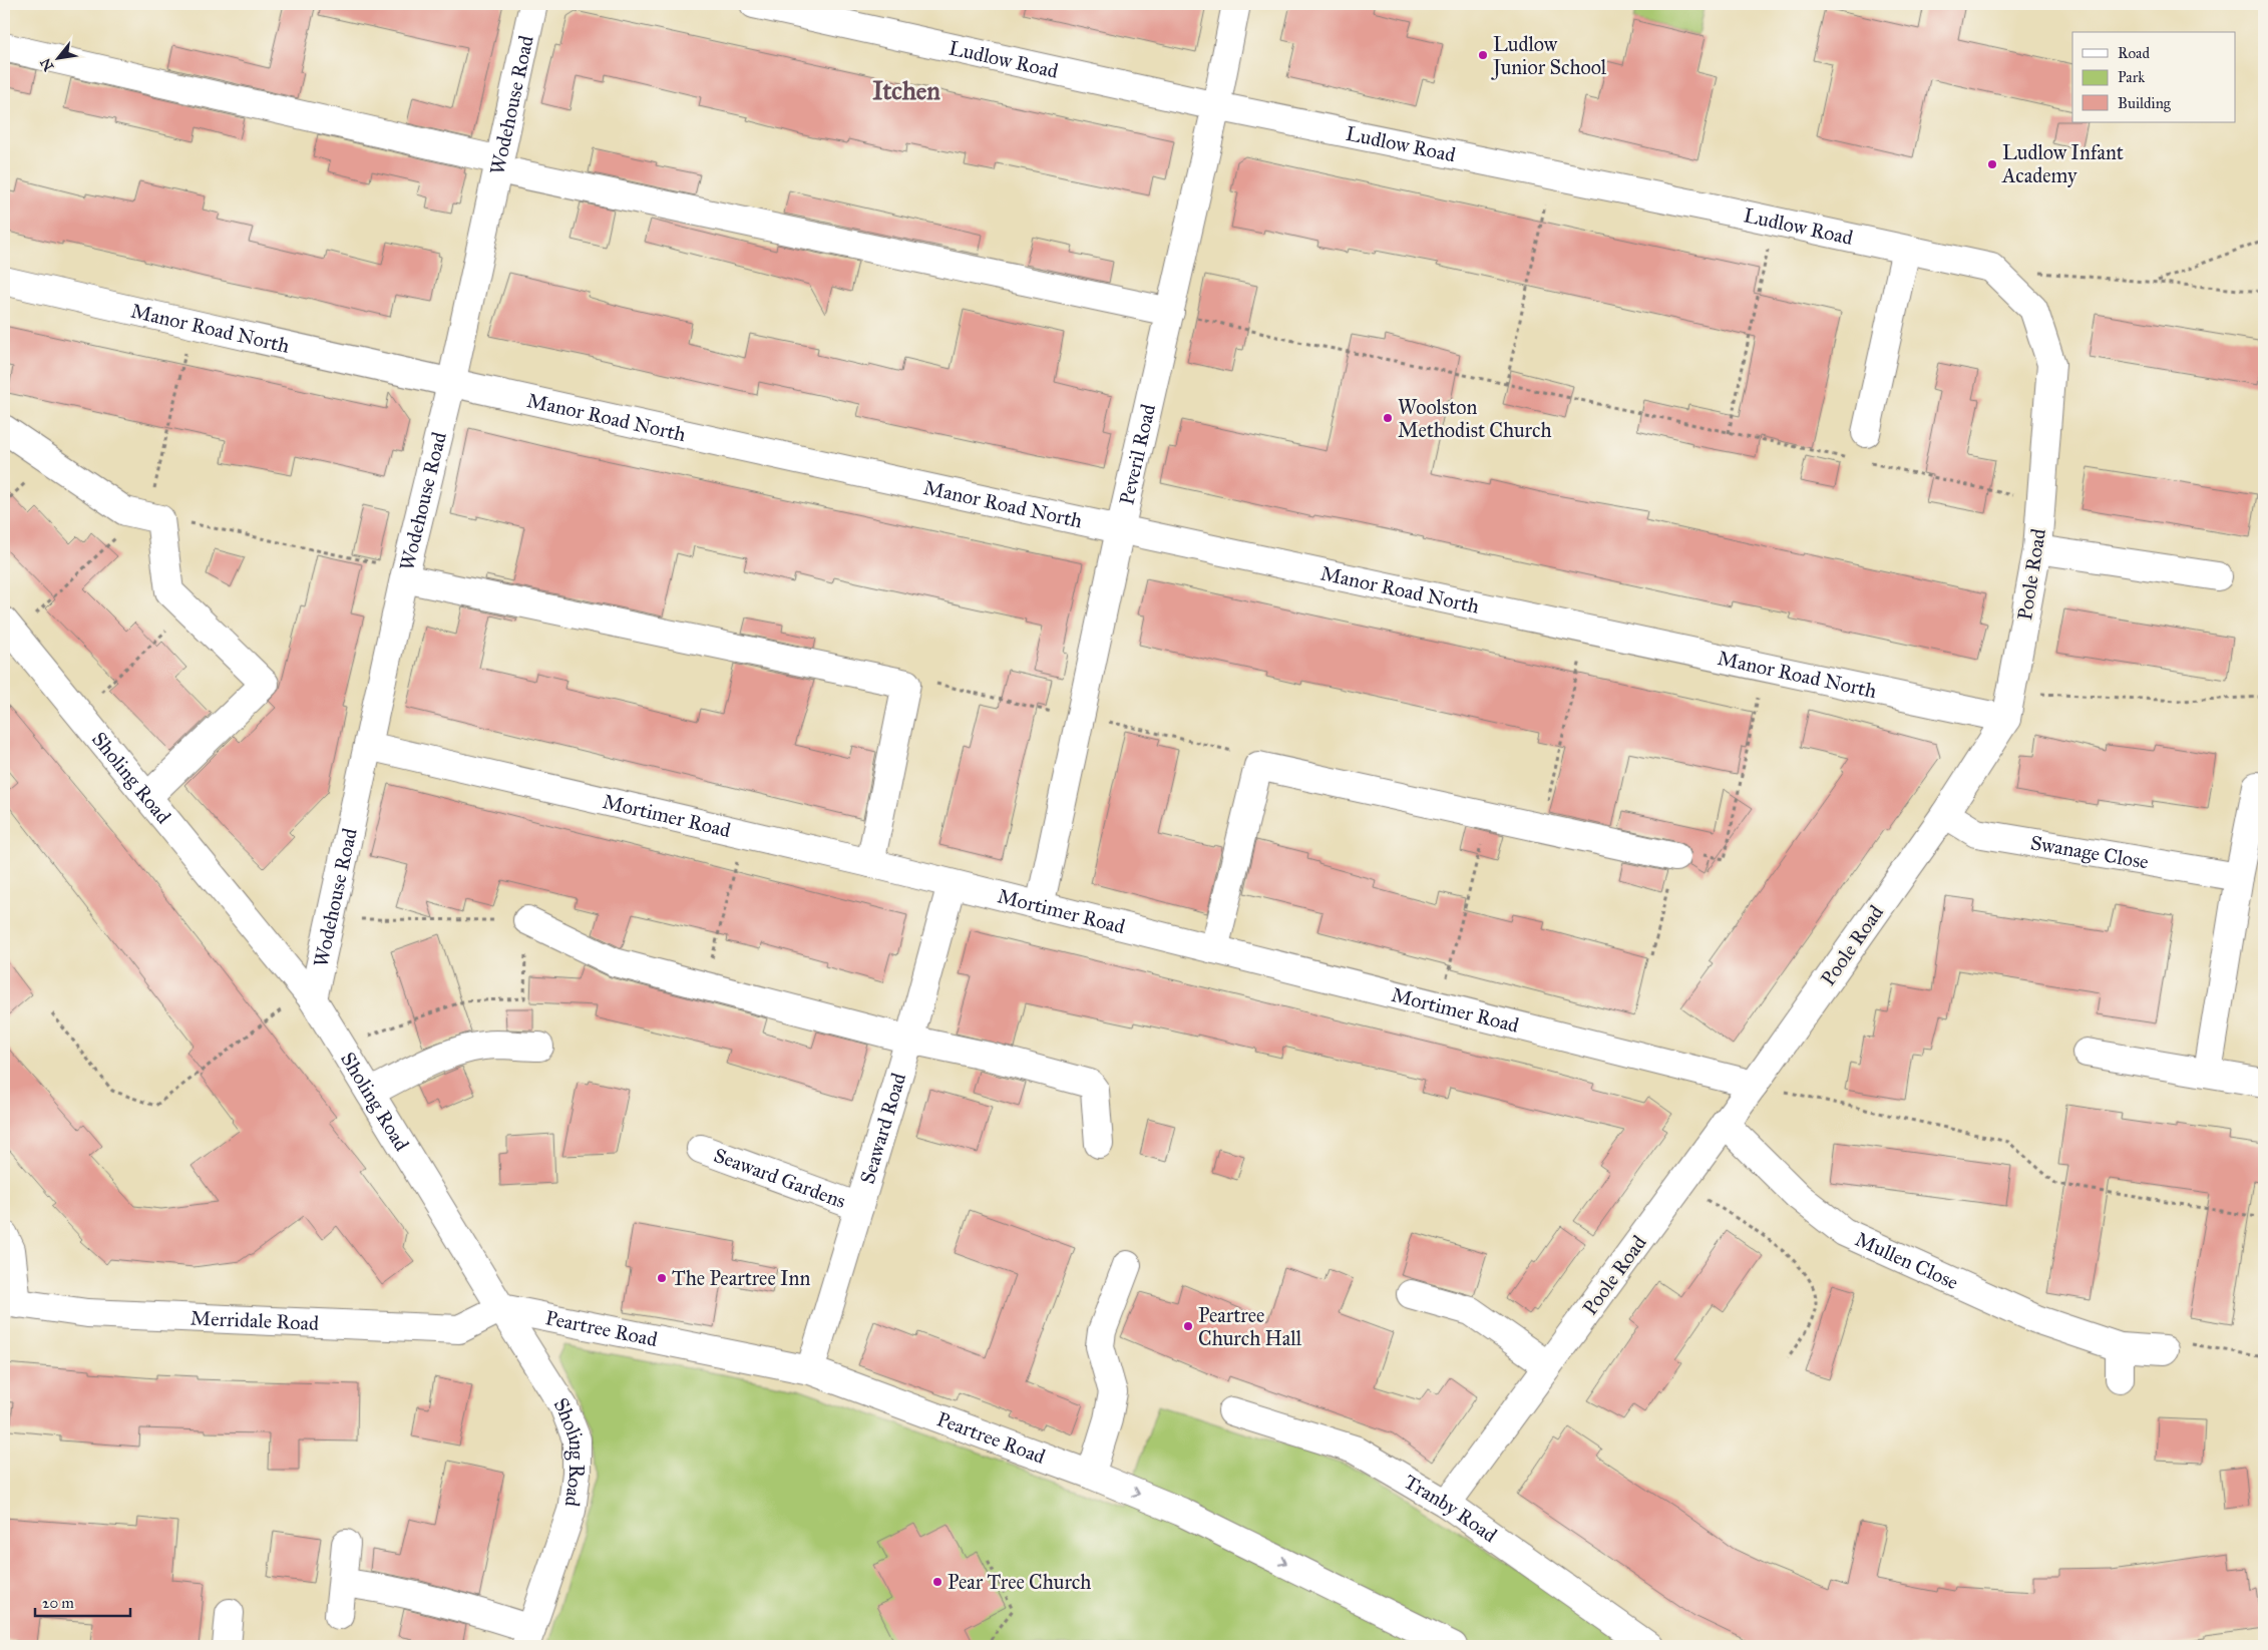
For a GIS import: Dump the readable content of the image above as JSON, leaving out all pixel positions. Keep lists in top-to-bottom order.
{
  "streets": {
    "street": [
      "Ludlow Road",
      "Wodehouse Road",
      "Manor Road North",
      "Peveril Road",
      "Poole Road",
      "Sholing Road",
      "Mortimer Road",
      "Swanage Close",
      "Seaward Road",
      "Seaward Gardens",
      "Mullen Close",
      "Merridale Road",
      "Peartree Road",
      "Tranby Road"
    ]
  },
  "crossings": [
    ["Ludlow Road", "Peveril Road"],
    ["Ludlow Road", "Poole Road"],
    ["Wodehouse Road", "Manor Road North"],
    ["Wodehouse Road", "Sholing Road"],
    ["Wodehouse Road", "Mortimer Road"],
    ["Manor Road North", "Peveril Road"],
    ["Manor Road North", "Poole Road"],
    ["Peveril Road", "Mortimer Road"],
    ["Poole Road", "Mortimer Road"],
    ["Poole Road", "Swanage Close"],
    ["Poole Road", "Mullen Close"],
    ["Poole Road", "Tranby Road"],
    ["Sholing Road", "Merridale Road"],
    ["Sholing Road", "Peartree Road"],
    ["Mortimer Road", "Seaward Road"],
    ["Seaward Road", "Seaward Gardens"],
    ["Seaward Road", "Peartree Road"],
    ["Merridale Road", "Peartree Road"]
  ],
  "one_way": ["Peartree Road"],
  "districts": ["Itchen"],
  "places": [
    "Ludlow Junior School",
    "Ludlow Infant Academy",
    "Woolston Methodist Church",
    "The Peartree Inn",
    "Peartree Church Hall",
    "Pear Tree Church"
  ],
  "legend": ["Road", "Park", "Building"],
  "scale_bar": "20 m",
  "north": "bottom left"
}
